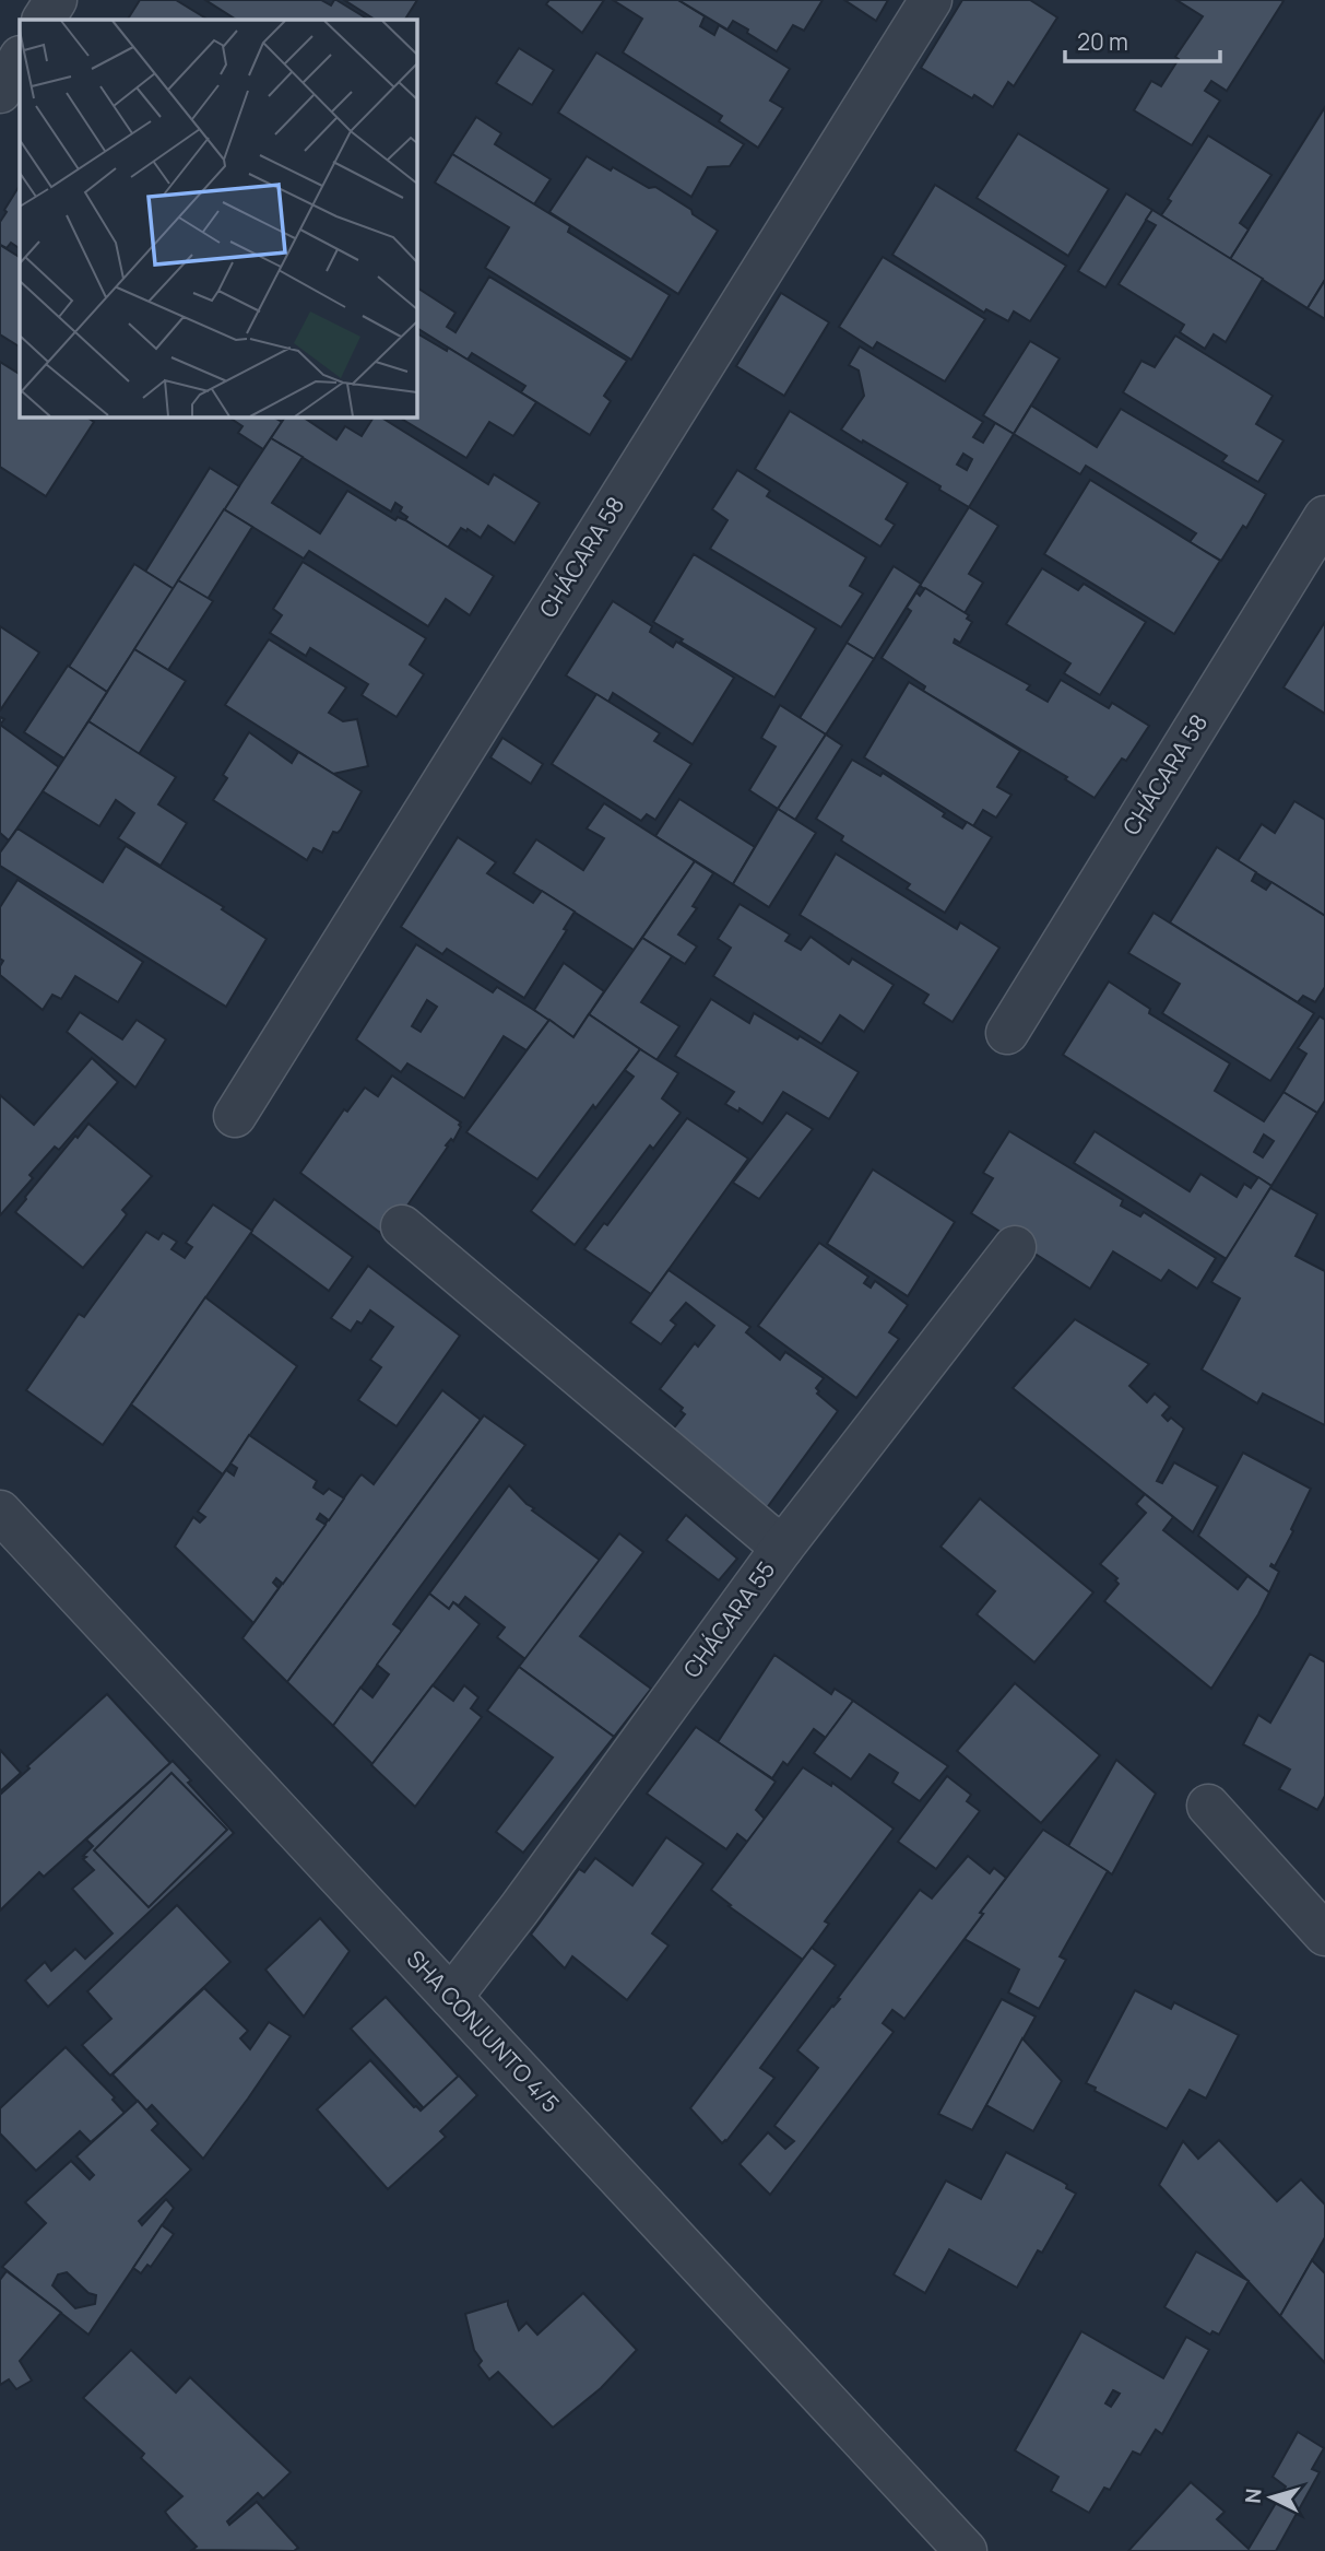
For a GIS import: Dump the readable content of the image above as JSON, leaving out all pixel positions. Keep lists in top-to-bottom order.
{
  "streets": {
    "street": ["CHÁCARA 58", "CHÁCARA 55", "SHA CONJUNTO 4/5"]
  },
  "crossings": [
    ["CHÁCARA 55", "SHA CONJUNTO 4/5"]
  ],
  "scale_bar": "20 m",
  "north": "left"
}
